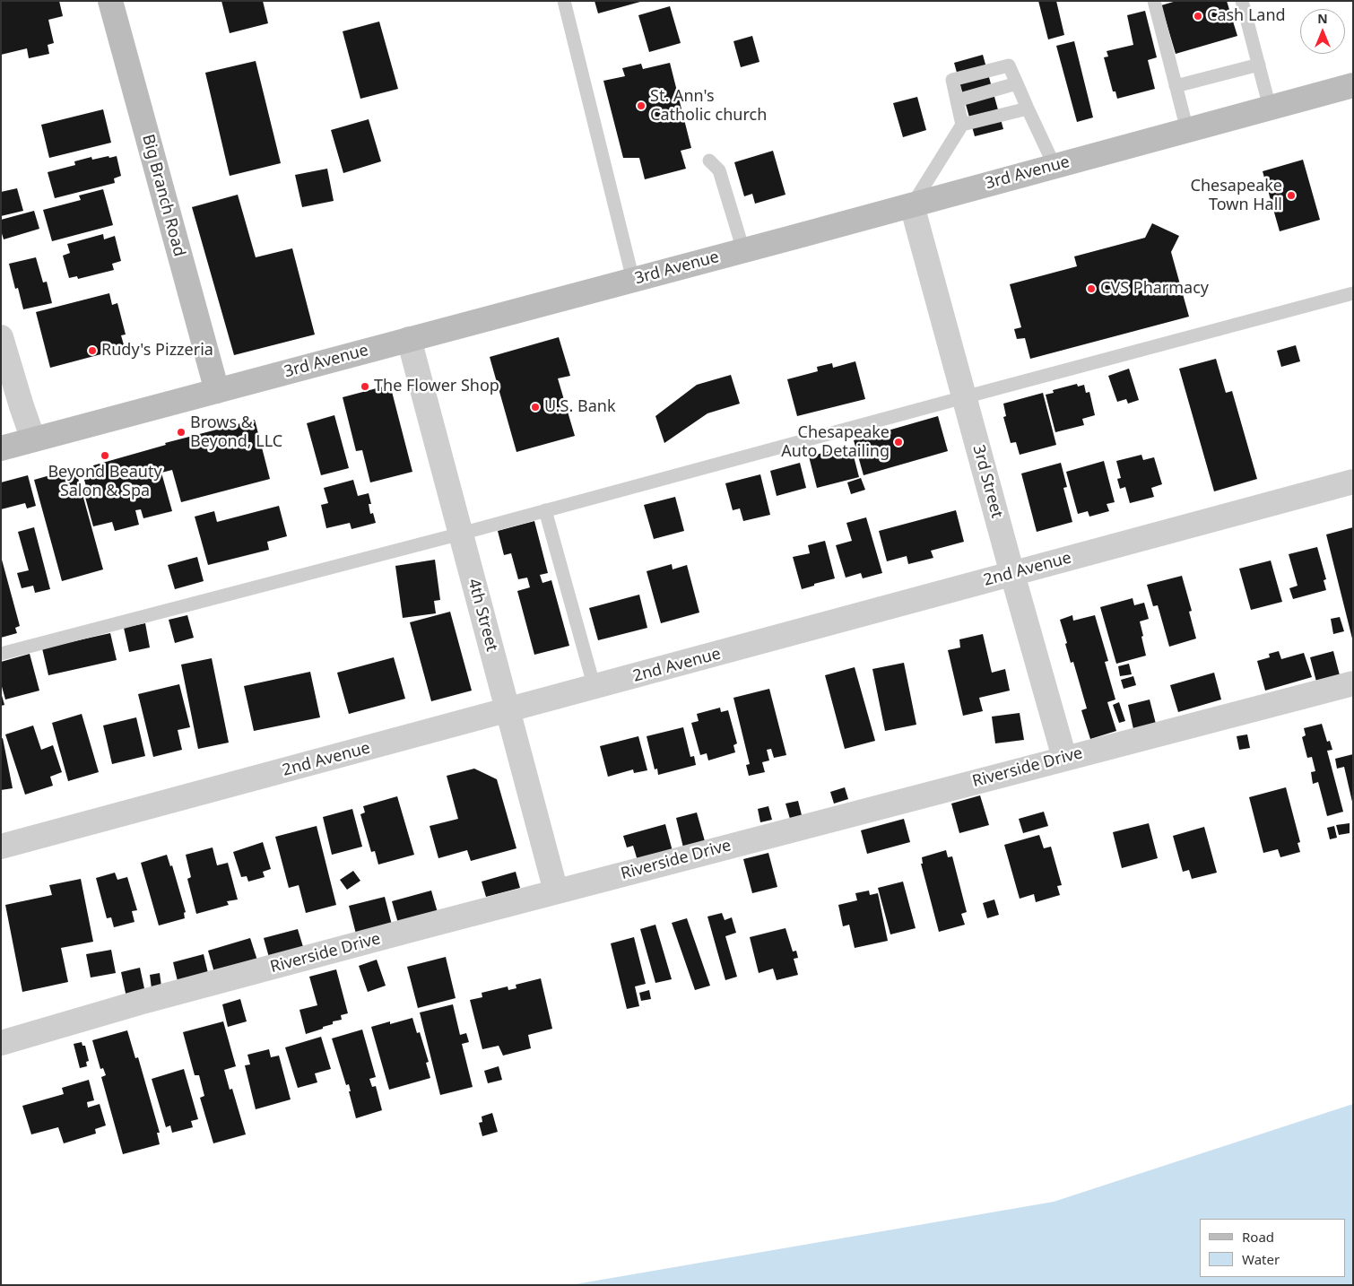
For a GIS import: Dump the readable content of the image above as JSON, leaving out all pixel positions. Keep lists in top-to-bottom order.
{
  "streets": {
    "street": [
      "3rd Avenue",
      "Big Branch Road",
      "3rd Street",
      "2nd Avenue",
      "4th Street",
      "Riverside Drive"
    ]
  },
  "crossings": [
    ["3rd Avenue", "Big Branch Road"],
    ["3rd Avenue", "3rd Street"],
    ["3rd Avenue", "4th Street"],
    ["3rd Street", "2nd Avenue"],
    ["3rd Street", "Riverside Drive"],
    ["2nd Avenue", "4th Street"],
    ["4th Street", "Riverside Drive"]
  ],
  "places": [
    "Cash Land",
    "St. Ann's Catholic church",
    "Chesapeake Town Hall",
    "CVS Pharmacy",
    "Rudy's Pizzeria",
    "The Flower Shop",
    "U.S. Bank",
    "Brows & Beyond, LLC",
    "Chesapeake Auto Detailing",
    "Beyond Beauty Salon & Spa"
  ],
  "legend": ["Road", "Water"],
  "north": "top"
}
